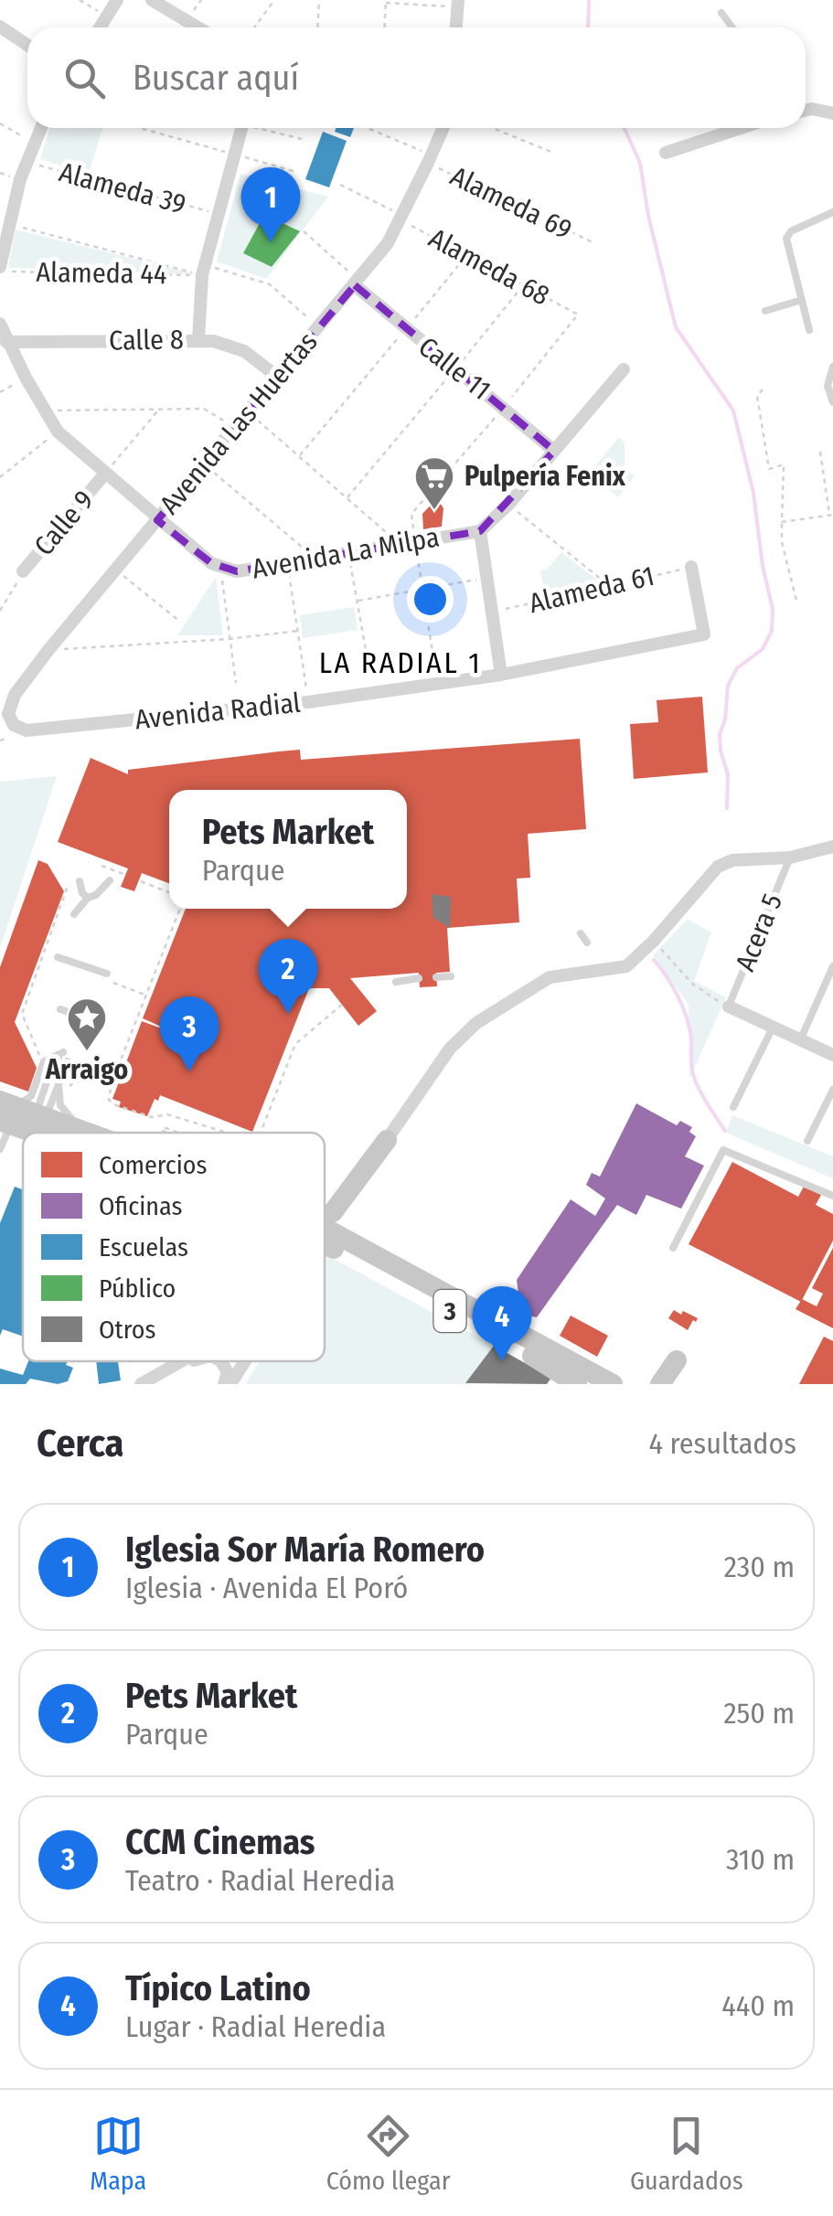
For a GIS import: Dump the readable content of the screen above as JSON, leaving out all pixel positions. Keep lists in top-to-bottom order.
{
  "streets": {
    "main road": ["3"],
    "street": [
      "Calle 8",
      "Calle 11",
      "Avenida Las Huertas",
      "Calle 9",
      "Avenida La Milpa",
      "Avenida Radial"
    ],
    "lane": ["Acera 5"],
    "path": [
      "Alameda 39",
      "Alameda 69",
      "Alameda 68",
      "Alameda 44",
      "Alameda 61"
    ]
  },
  "crossings": [
    ["Alameda 69", "Avenida Las Huertas"],
    ["Alameda 68", "Calle 11"],
    ["Alameda 68", "Avenida Las Huertas"],
    ["Calle 8", "Avenida Las Huertas"],
    ["Calle 8", "Avenida La Milpa"],
    ["Calle 11", "Avenida Las Huertas"],
    ["Avenida Las Huertas", "Avenida La Milpa"],
    ["Avenida Las Huertas", "Avenida Radial"],
    ["Calle 9", "Avenida La Milpa"],
    ["Alameda 61", "Avenida Radial"]
  ],
  "districts": ["LA RADIAL 1"],
  "places": {
    "supermarket": ["Pulpería Fenix"],
    "place": ["Arraigo"]
  },
  "legend": [
    "Comercios",
    "Oficinas",
    "Escuelas",
    "Público",
    "Otros"
  ],
  "page": {
    "search": "Buscar aquí",
    "pins": [
      "1",
      "2",
      "3",
      "4"
    ],
    "popup": ["Pets Market", "Parque"],
    "heading": ["Cerca", "4 resultados"],
    "list": [
      {
        "mark": "1",
        "name": "Iglesia Sor María Romero",
        "note": "Iglesia · Avenida El Poró",
        "value": "230 m"
      },
      {
        "mark": "2",
        "name": "Pets Market",
        "note": "Parque",
        "value": "250 m"
      },
      {
        "mark": "3",
        "name": "CCM Cinemas",
        "note": "Teatro · Radial Heredia",
        "value": "310 m"
      },
      {
        "mark": "4",
        "name": "Típico Latino",
        "note": "Lugar · Radial Heredia",
        "value": "440 m"
      }
    ],
    "nav": ["Mapa", "Cómo llegar", "Guardados"]
  }
}
